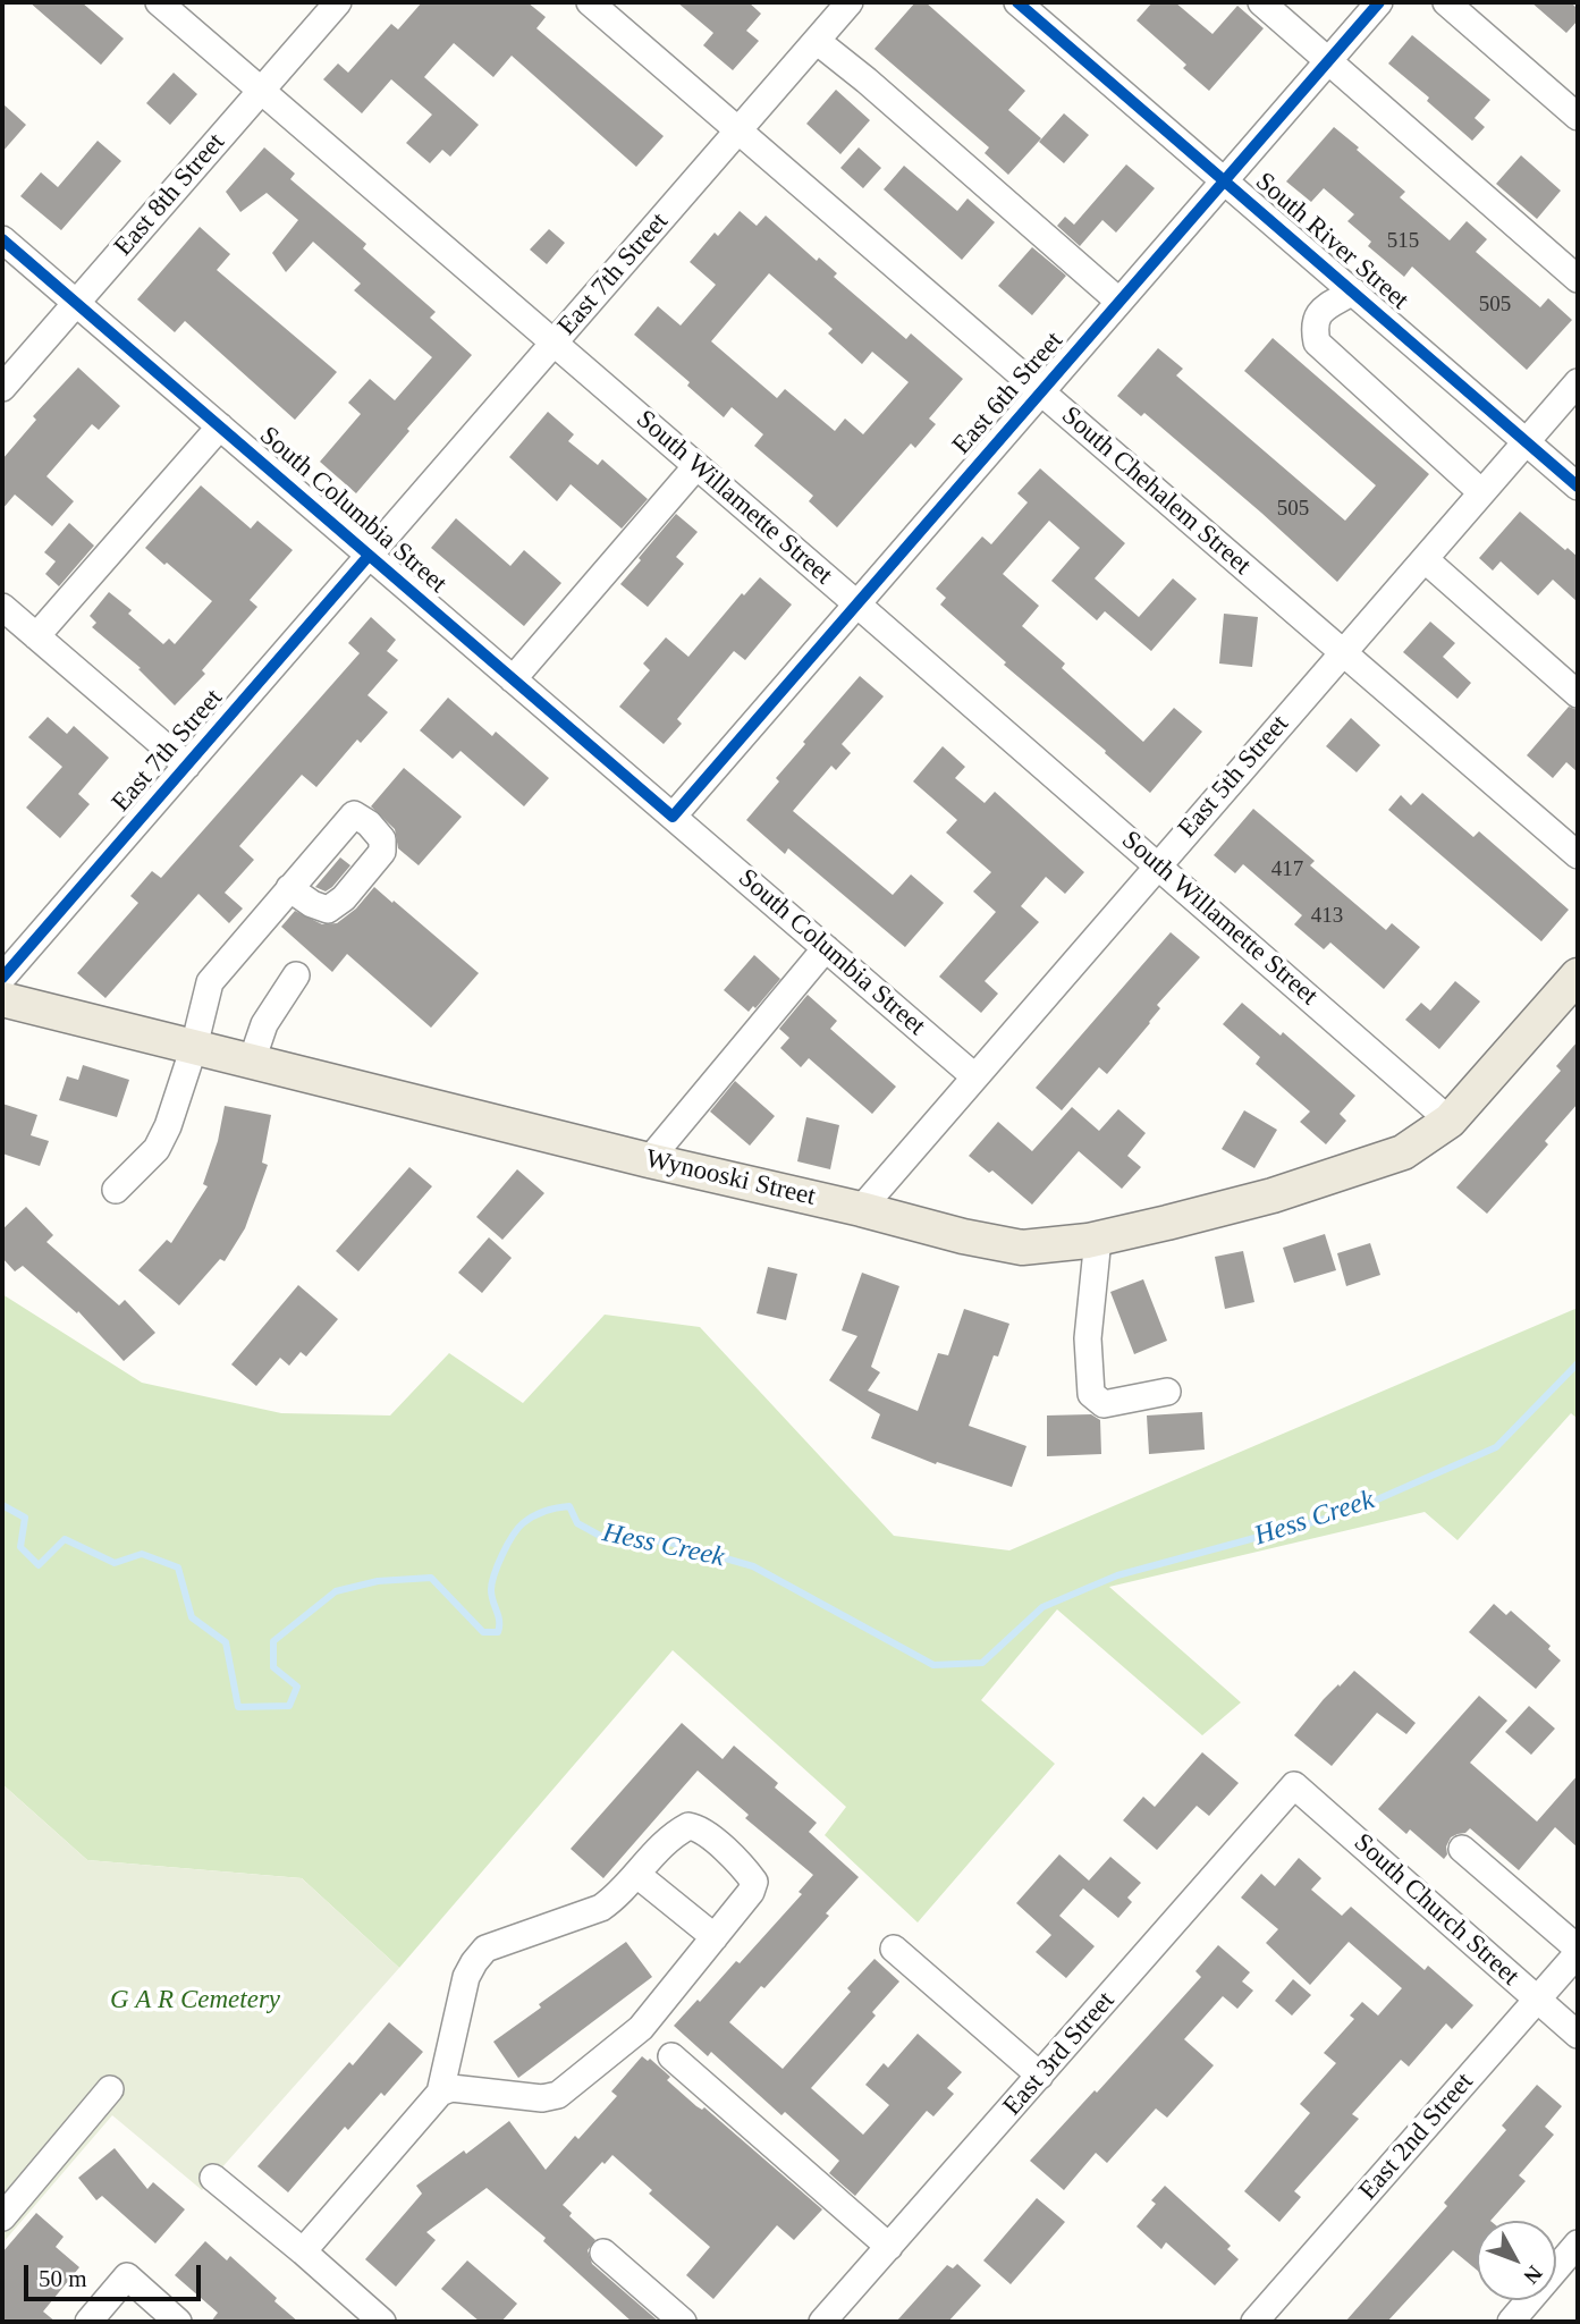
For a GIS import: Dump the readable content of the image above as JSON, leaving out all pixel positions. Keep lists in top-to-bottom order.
{
  "streets": {
    "main road": ["Wynooski Street"],
    "street": [
      "East 8th Street",
      "South River Street",
      "East 7th Street",
      "East 6th Street",
      "South Chehalem Street",
      "South Willamette Street",
      "South Columbia Street",
      "East 5th Street",
      "South Church Street",
      "East 3rd Street",
      "East 2nd Street"
    ]
  },
  "crossings": [
    ["East 8th Street", "South Willamette Street"],
    ["East 8th Street", "South Columbia Street"],
    ["South River Street", "East 6th Street"],
    ["South River Street", "East 5th Street"],
    ["East 7th Street", "South Chehalem Street"],
    ["East 7th Street", "South Willamette Street"],
    ["East 7th Street", "South Columbia Street"],
    ["East 6th Street", "South Chehalem Street"],
    ["East 6th Street", "South Willamette Street"],
    ["East 6th Street", "South Columbia Street"],
    ["South Chehalem Street", "East 5th Street"],
    ["South Willamette Street", "East 5th Street"],
    ["South Willamette Street", "Wynooski Street"],
    ["South Columbia Street", "East 5th Street"],
    ["East 5th Street", "Wynooski Street"],
    ["South Church Street", "East 3rd Street"],
    ["South Church Street", "East 2nd Street"]
  ],
  "water": ["Hess Creek"],
  "parks": ["G A R Cemetery"],
  "house_numbers": [
    "515",
    "505",
    "505",
    "417",
    "413"
  ],
  "scale_bar": "50 m",
  "north": "bottom right"
}
